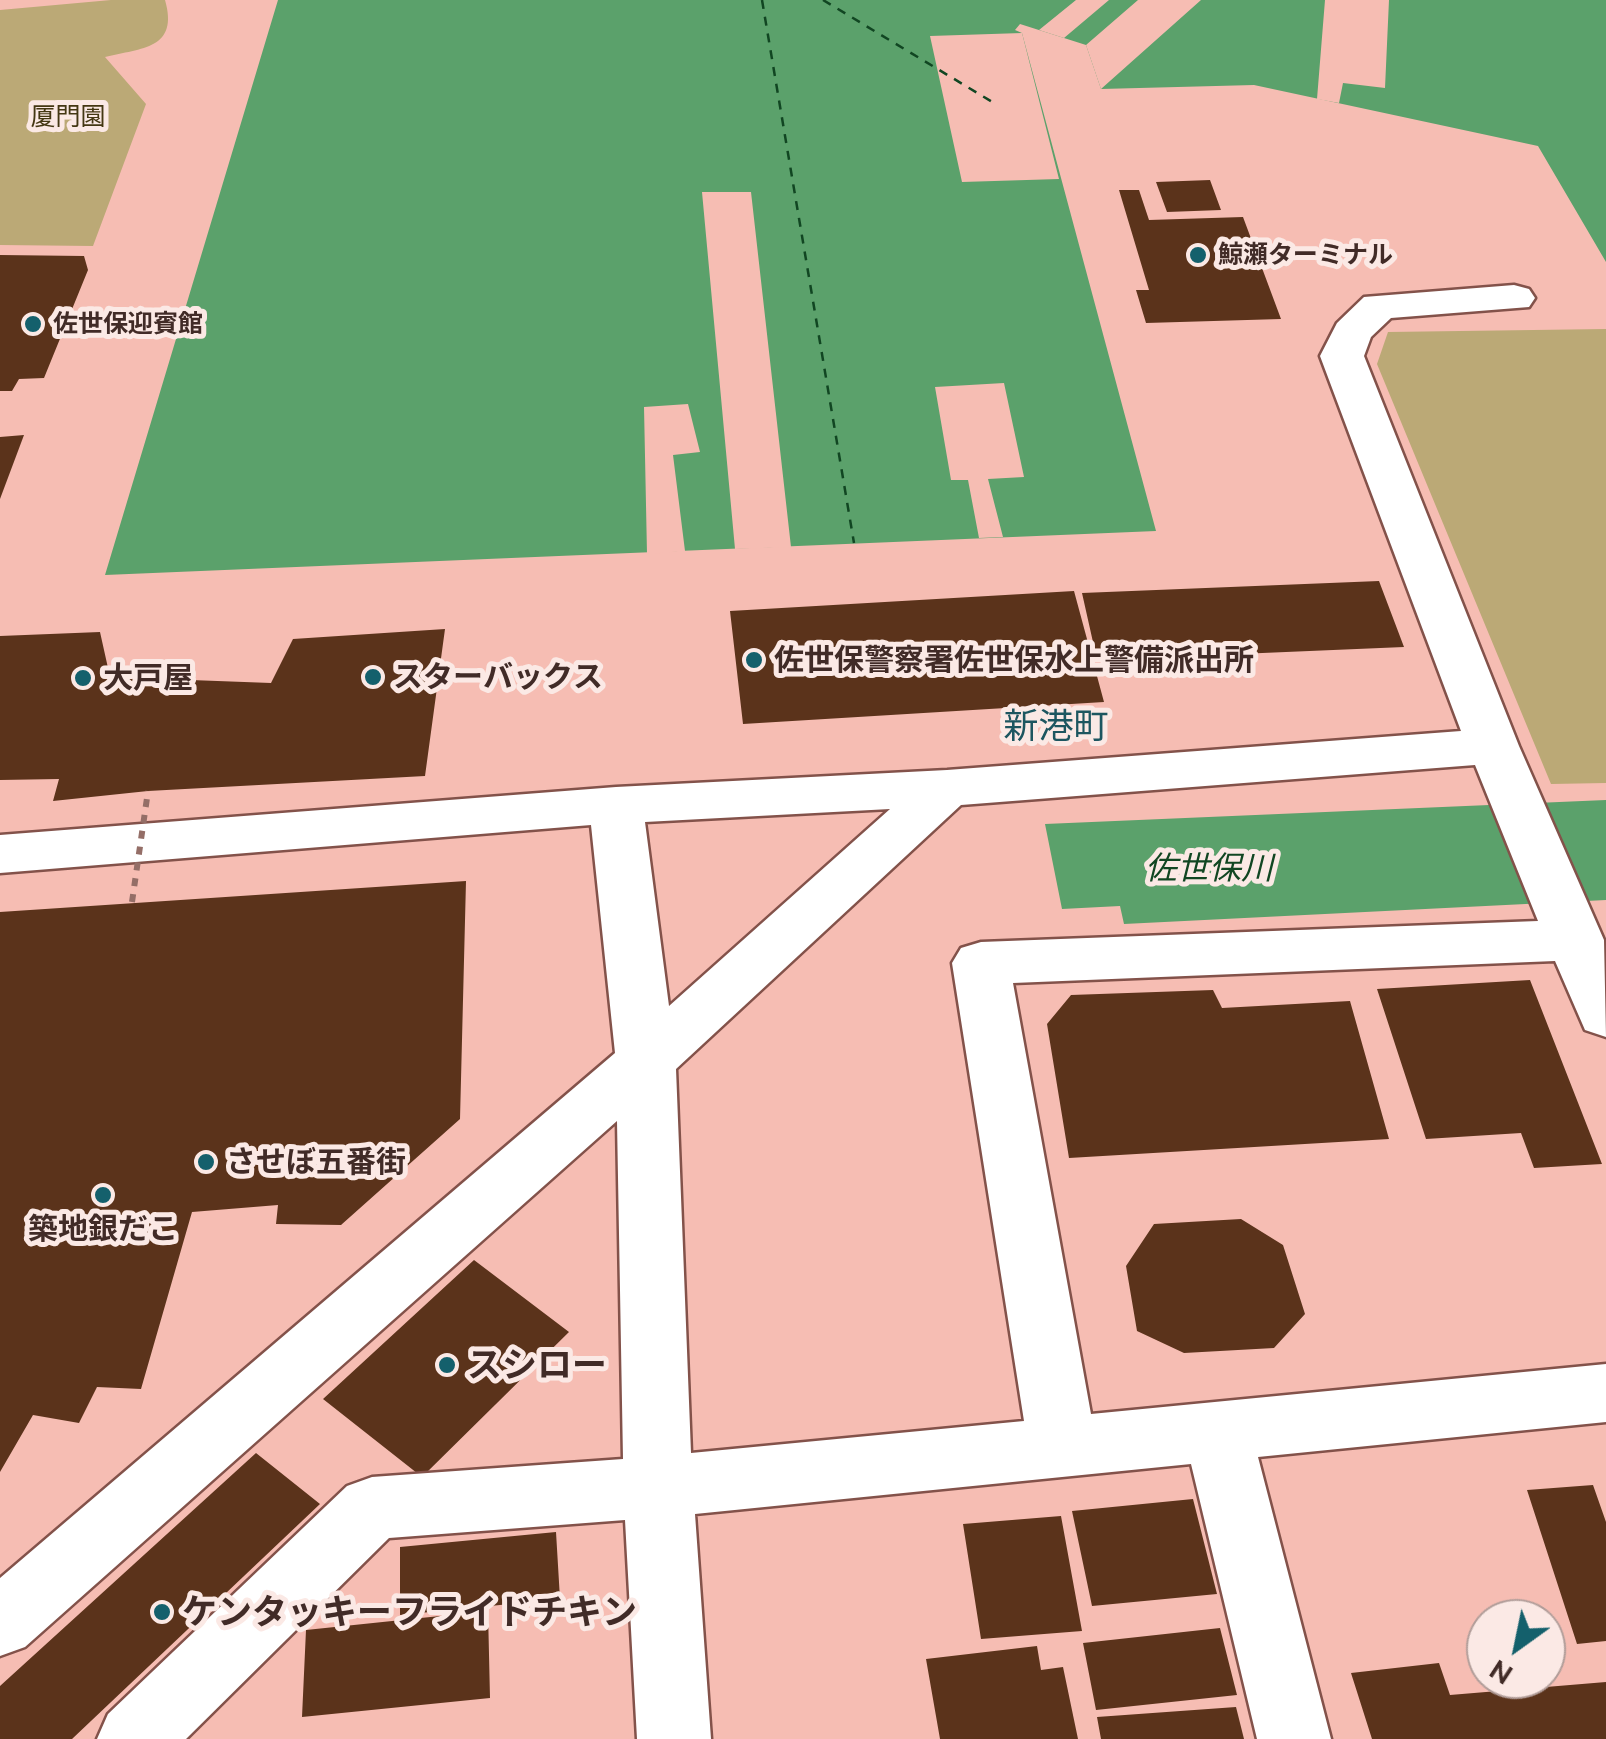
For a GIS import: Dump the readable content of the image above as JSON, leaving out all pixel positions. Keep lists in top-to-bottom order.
{
  "districts": ["新港町"],
  "water": ["佐世保川"],
  "parks": ["厦門園"],
  "places": [
    "鯨瀬ターミナル",
    "佐世保迎賓館",
    "佐世保警察署佐世保水上警備派出所",
    "スターバックス",
    "大戸屋",
    "させぼ五番街",
    "築地銀だこ",
    "スシロー",
    "ケンタッキーフライドチキン"
  ],
  "north": "bottom left"
}
